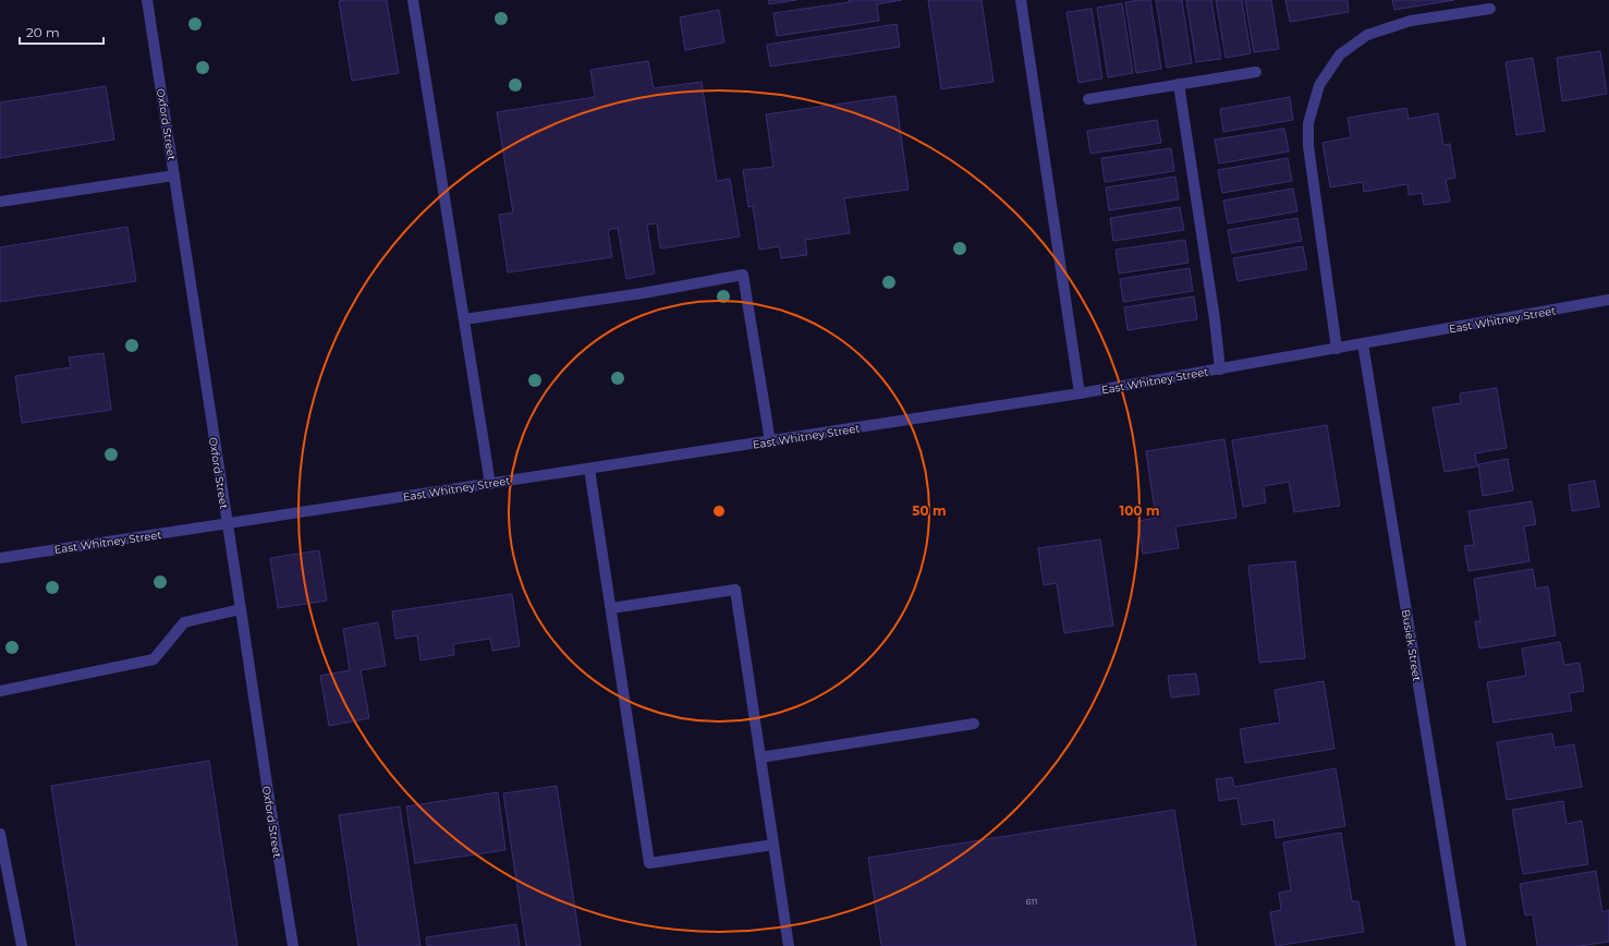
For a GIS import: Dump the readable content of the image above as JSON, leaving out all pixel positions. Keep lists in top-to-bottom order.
{
  "streets": {
    "street": ["Oxford Street", "East Whitney Street", "Busiek Street"]
  },
  "crossings": [
    ["Oxford Street", "East Whitney Street"],
    ["East Whitney Street", "Busiek Street"]
  ],
  "house_numbers": ["611"],
  "scale_bar": "20 m",
  "rings": ["50 m", "100 m"]
}
